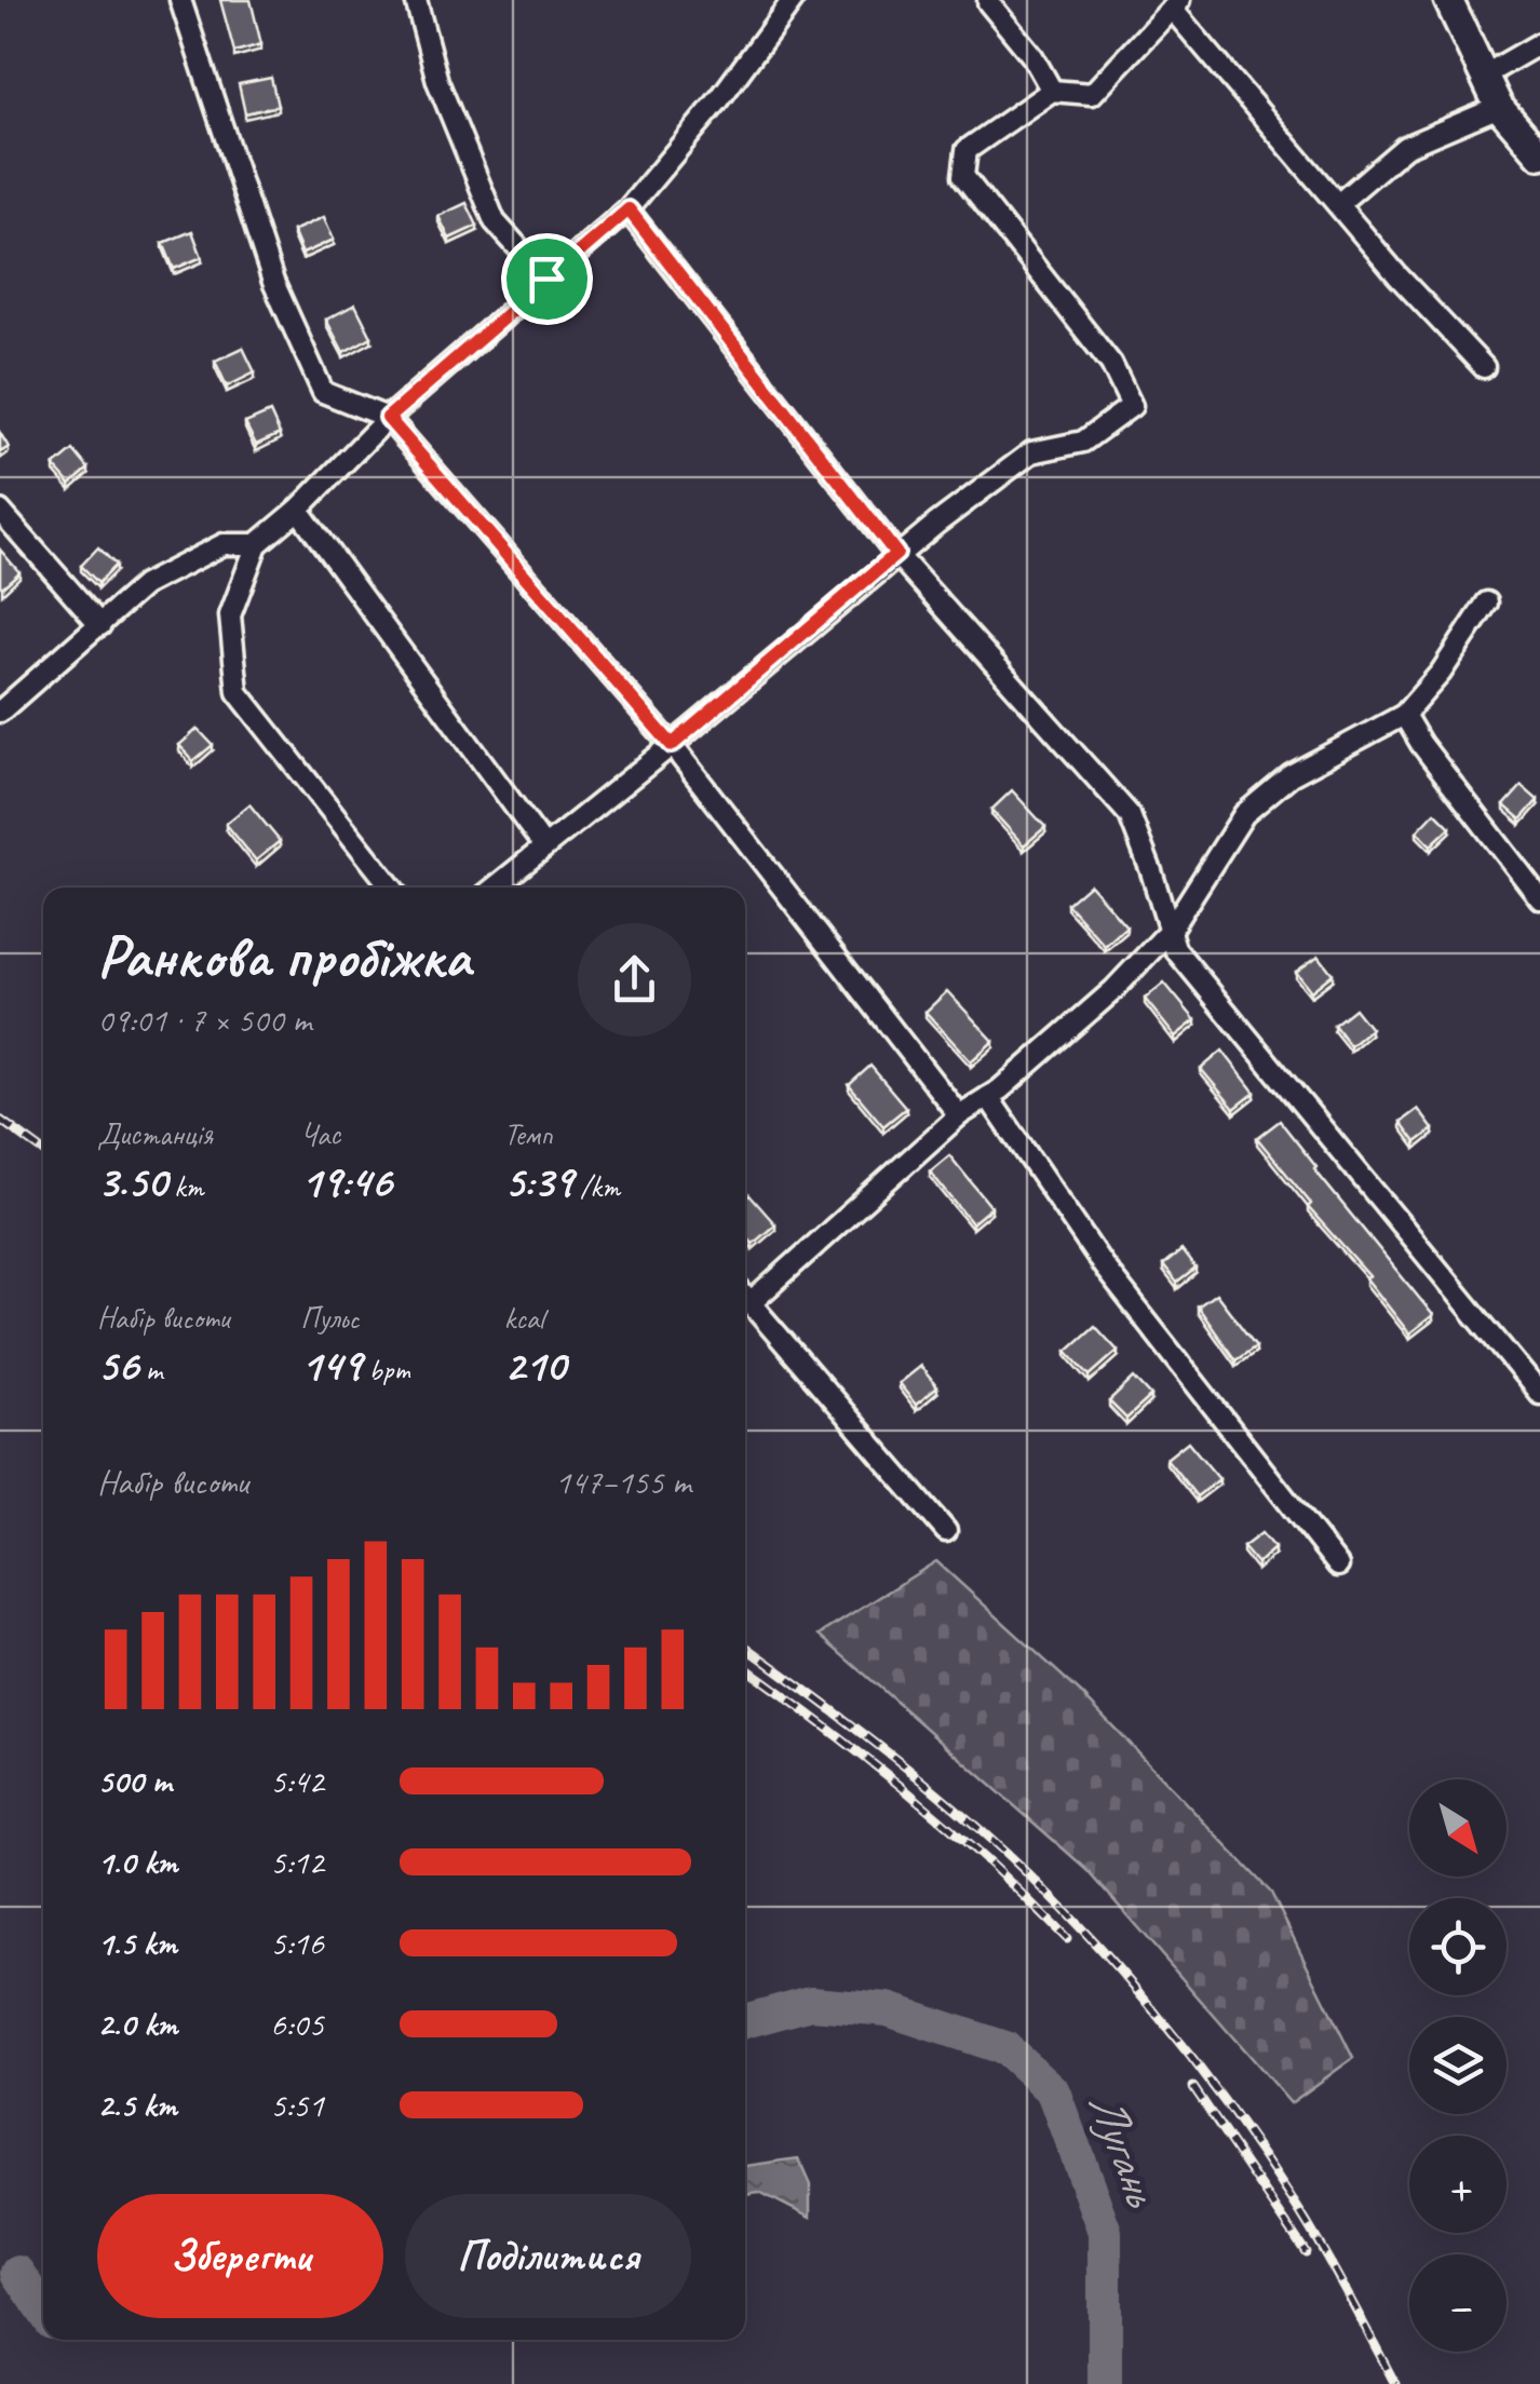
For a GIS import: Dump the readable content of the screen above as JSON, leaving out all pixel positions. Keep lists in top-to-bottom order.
{
  "water": ["Лугань"],
  "north": "bottom right",
  "page": {
    "heading": ["Ранкова пробіжка", "09:01 · 7 × 500 m"],
    "stats": [
      ["Дистанція", "3.50 km"],
      ["Час", "19:46"],
      ["Темп", "5:39 /km"],
      ["Набір висоти", "56 m"],
      ["Пульс", "149 bpm"],
      ["kcal", "210"]
    ],
    "chart": ["Набір висоти", "147–155 m"],
    "list": [
      {
        "name": "500 m",
        "note": "5:42"
      },
      {
        "name": "1.0 km",
        "note": "5:12"
      },
      {
        "name": "1.5 km",
        "note": "5:16"
      },
      {
        "name": "2.0 km",
        "note": "6:05"
      },
      {
        "name": "2.5 km",
        "note": "5:51"
      }
    ],
    "map_buttons": ["+", "−"],
    "buttons": ["Зберегти", "Поділитися"]
  }
}
